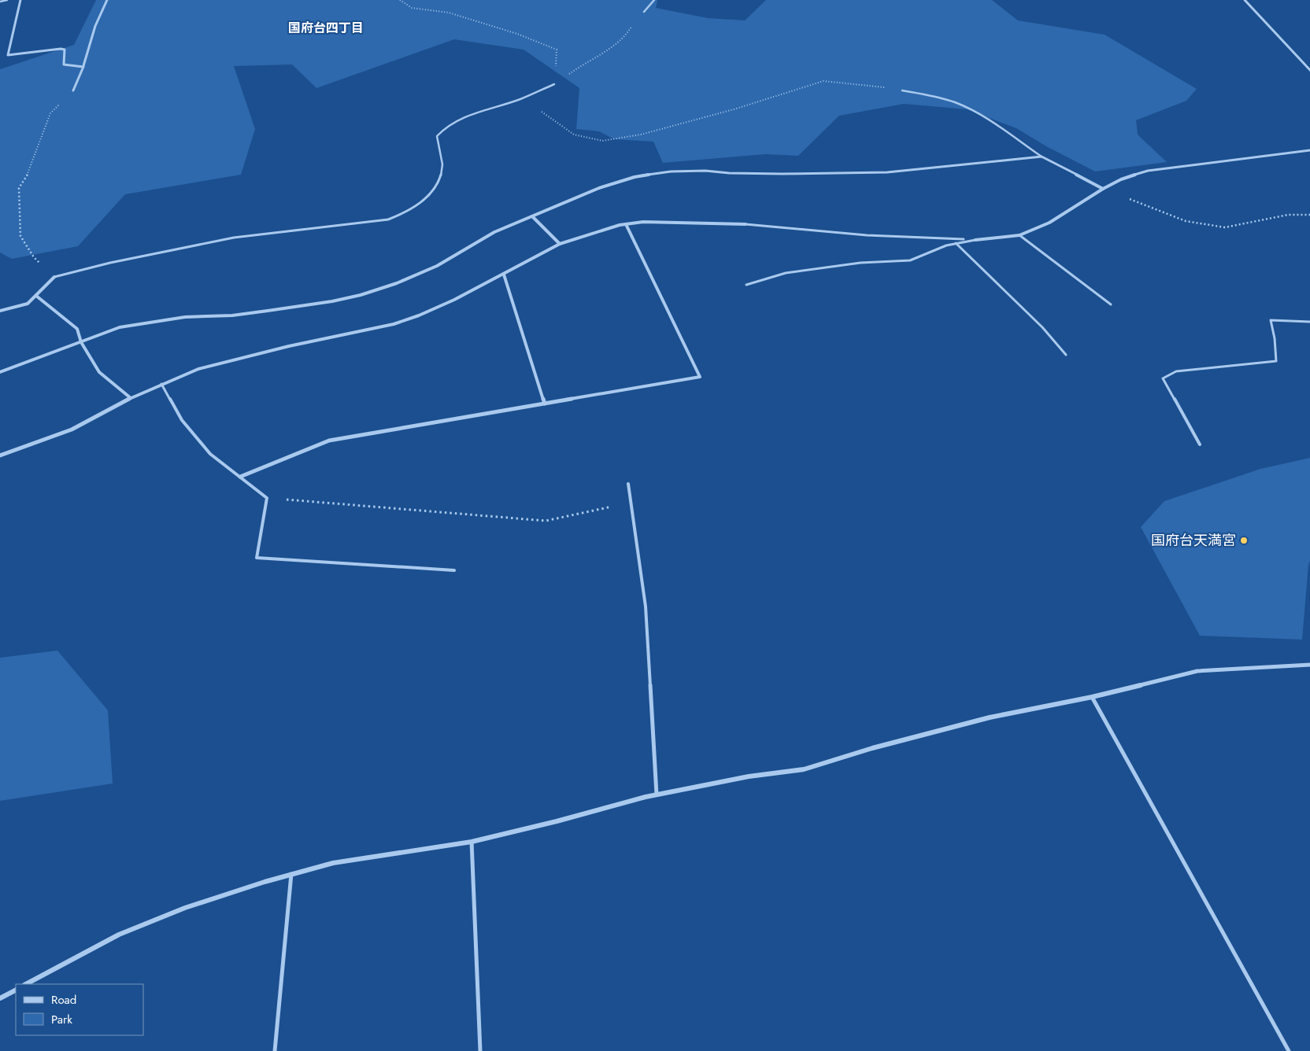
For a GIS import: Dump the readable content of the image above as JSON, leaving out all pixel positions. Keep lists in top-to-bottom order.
{
  "districts": ["国府台四丁目"],
  "places": ["国府台天満宮"],
  "legend": ["Road", "Park"]
}
